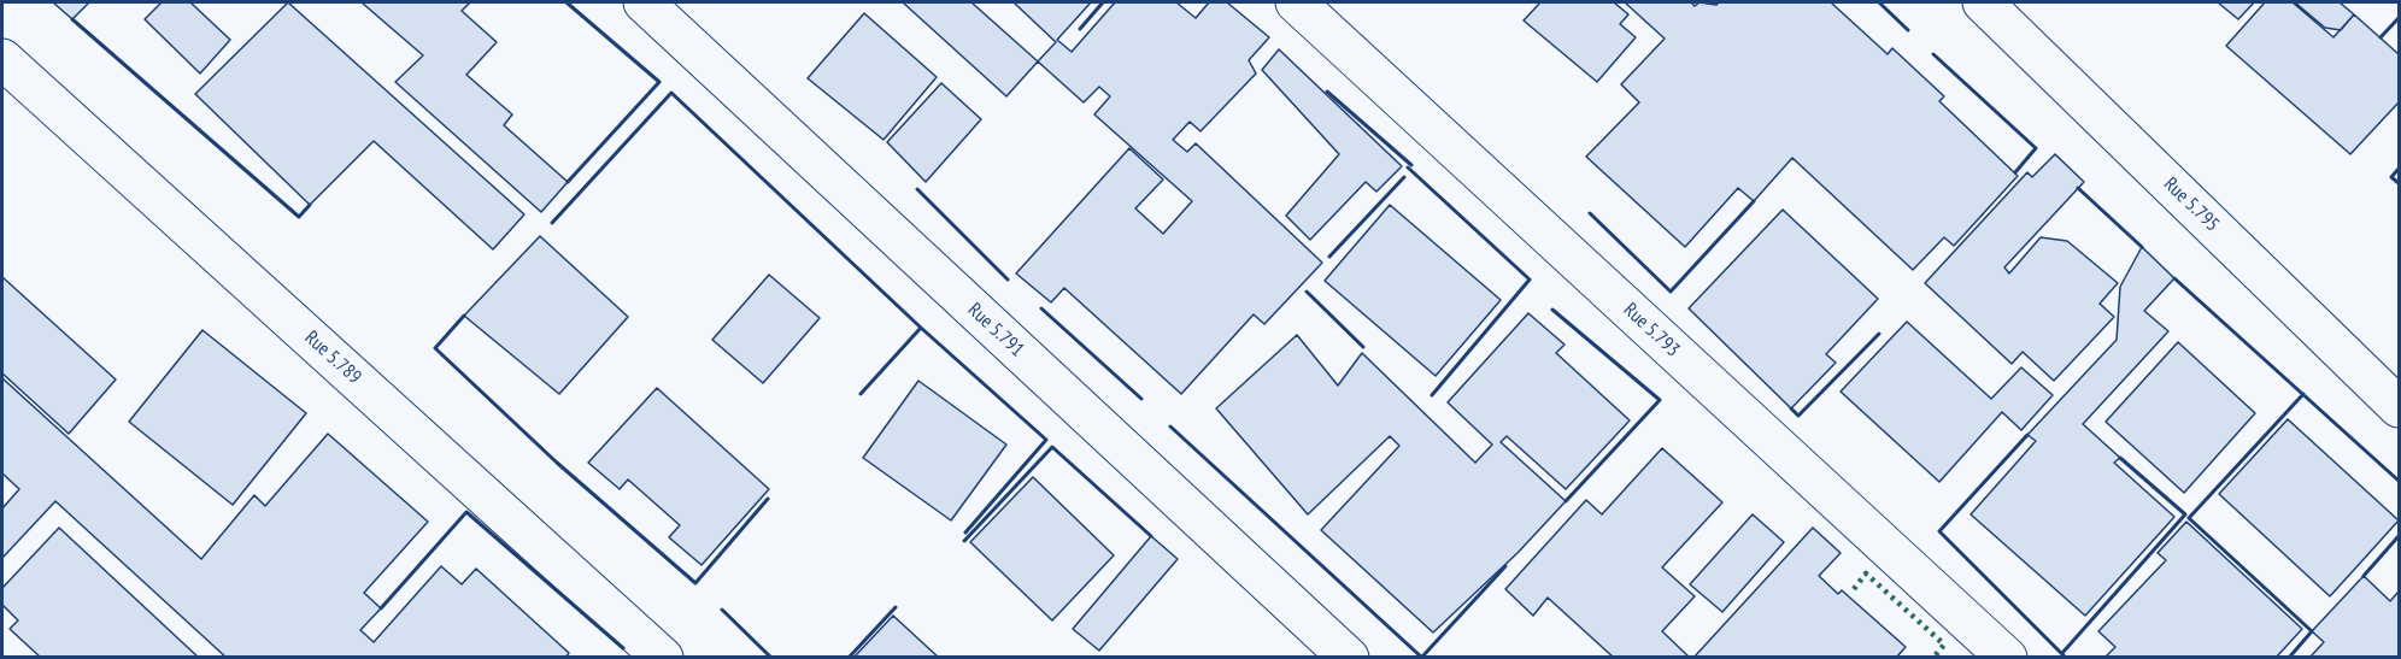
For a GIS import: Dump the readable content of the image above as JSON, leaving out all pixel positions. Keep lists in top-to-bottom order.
{
  "streets": {
    "street": [
      "Rue 5.795",
      "Rue 5.791",
      "Rue 5.793",
      "Rue 5.789"
    ]
  }
}
